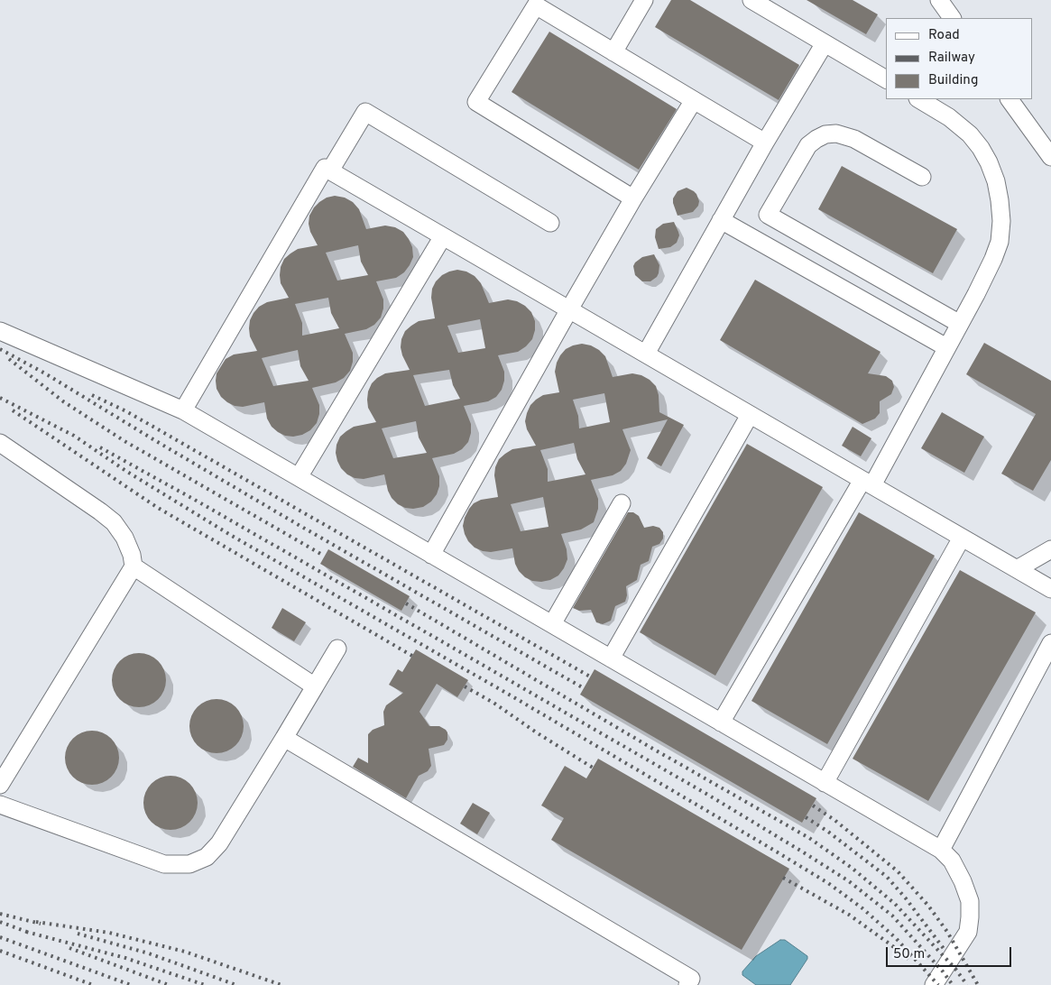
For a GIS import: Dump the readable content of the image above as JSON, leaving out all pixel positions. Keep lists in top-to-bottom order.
{
  "legend": ["Road", "Railway", "Building"],
  "scale_bar": "50 m"
}
